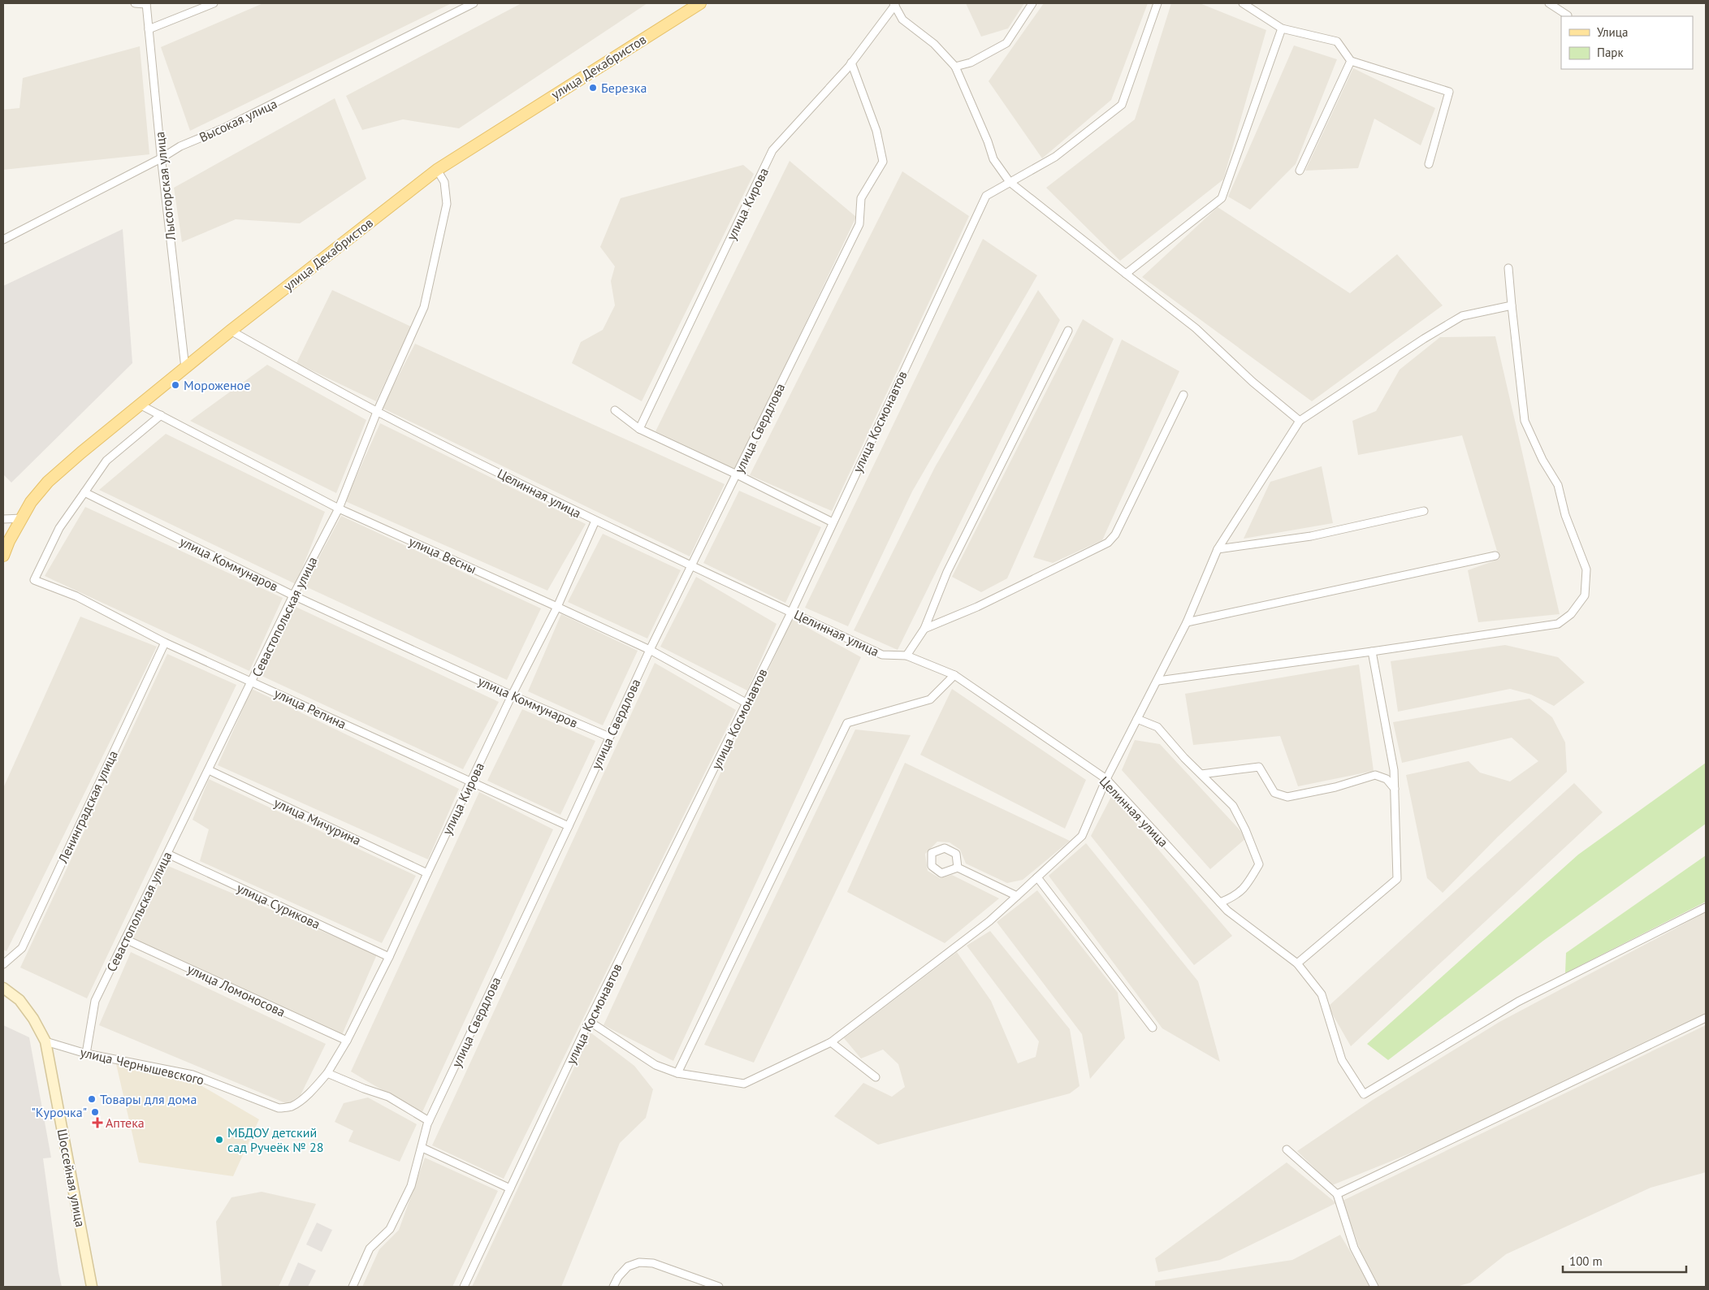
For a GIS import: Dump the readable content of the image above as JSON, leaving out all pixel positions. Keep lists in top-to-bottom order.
{
  "streets": {
    "main road": ["улица Декабристов"],
    "street": [
      "Высокая улица",
      "Лысогорская улица",
      "улица Кирова",
      "улица Космонавтов",
      "улица Свердлова",
      "Целинная улица",
      "улица Весны",
      "улица Коммунаров",
      "Севастопольская улица",
      "улица Репина",
      "Ленинградская улица",
      "улица Мичурина",
      "улица Сурикова",
      "улица Ломоносова",
      "улица Чернышевского",
      "Шоссейная улица"
    ]
  },
  "crossings": [
    ["улица Декабристов", "Лысогорская улица"],
    ["улица Декабристов", "Целинная улица"],
    ["улица Декабристов", "улица Весны"],
    ["улица Декабристов", "Севастопольская улица"],
    ["Высокая улица", "Лысогорская улица"],
    ["улица Кирова", "улица Свердлова"],
    ["улица Кирова", "Целинная улица"],
    ["улица Кирова", "улица Весны"],
    ["улица Кирова", "улица Коммунаров"],
    ["улица Кирова", "улица Репина"],
    ["улица Кирова", "улица Мичурина"],
    ["улица Кирова", "улица Сурикова"],
    ["улица Кирова", "улица Ломоносова"],
    ["улица Кирова", "улица Чернышевского"],
    ["улица Космонавтов", "Целинная улица"],
    ["улица Космонавтов", "улица Весны"],
    ["улица Свердлова", "Целинная улица"],
    ["улица Свердлова", "улица Весны"],
    ["улица Свердлова", "улица Коммунаров"],
    ["улица Свердлова", "улица Репина"],
    ["Целинная улица", "Севастопольская улица"],
    ["улица Весны", "Севастопольская улица"],
    ["улица Коммунаров", "Севастопольская улица"],
    ["улица Коммунаров", "улица Репина"],
    ["Севастопольская улица", "улица Репина"],
    ["Севастопольская улица", "улица Мичурина"],
    ["Севастопольская улица", "улица Сурикова"],
    ["Севастопольская улица", "улица Ломоносова"],
    ["Севастопольская улица", "улица Чернышевского"],
    ["улица Репина", "Ленинградская улица"],
    ["улица Чернышевского", "Шоссейная улица"]
  ],
  "places": {
    "other": [
      "Березка",
      "Мороженое",
      "Товары для дома",
      "\"Курочка\"",
      "МБДОУ детский сад Ручеёк № 28"
    ],
    "health": ["Аптека"]
  },
  "legend": ["Улица", "Парк"],
  "scale_bar": "100 m"
}
